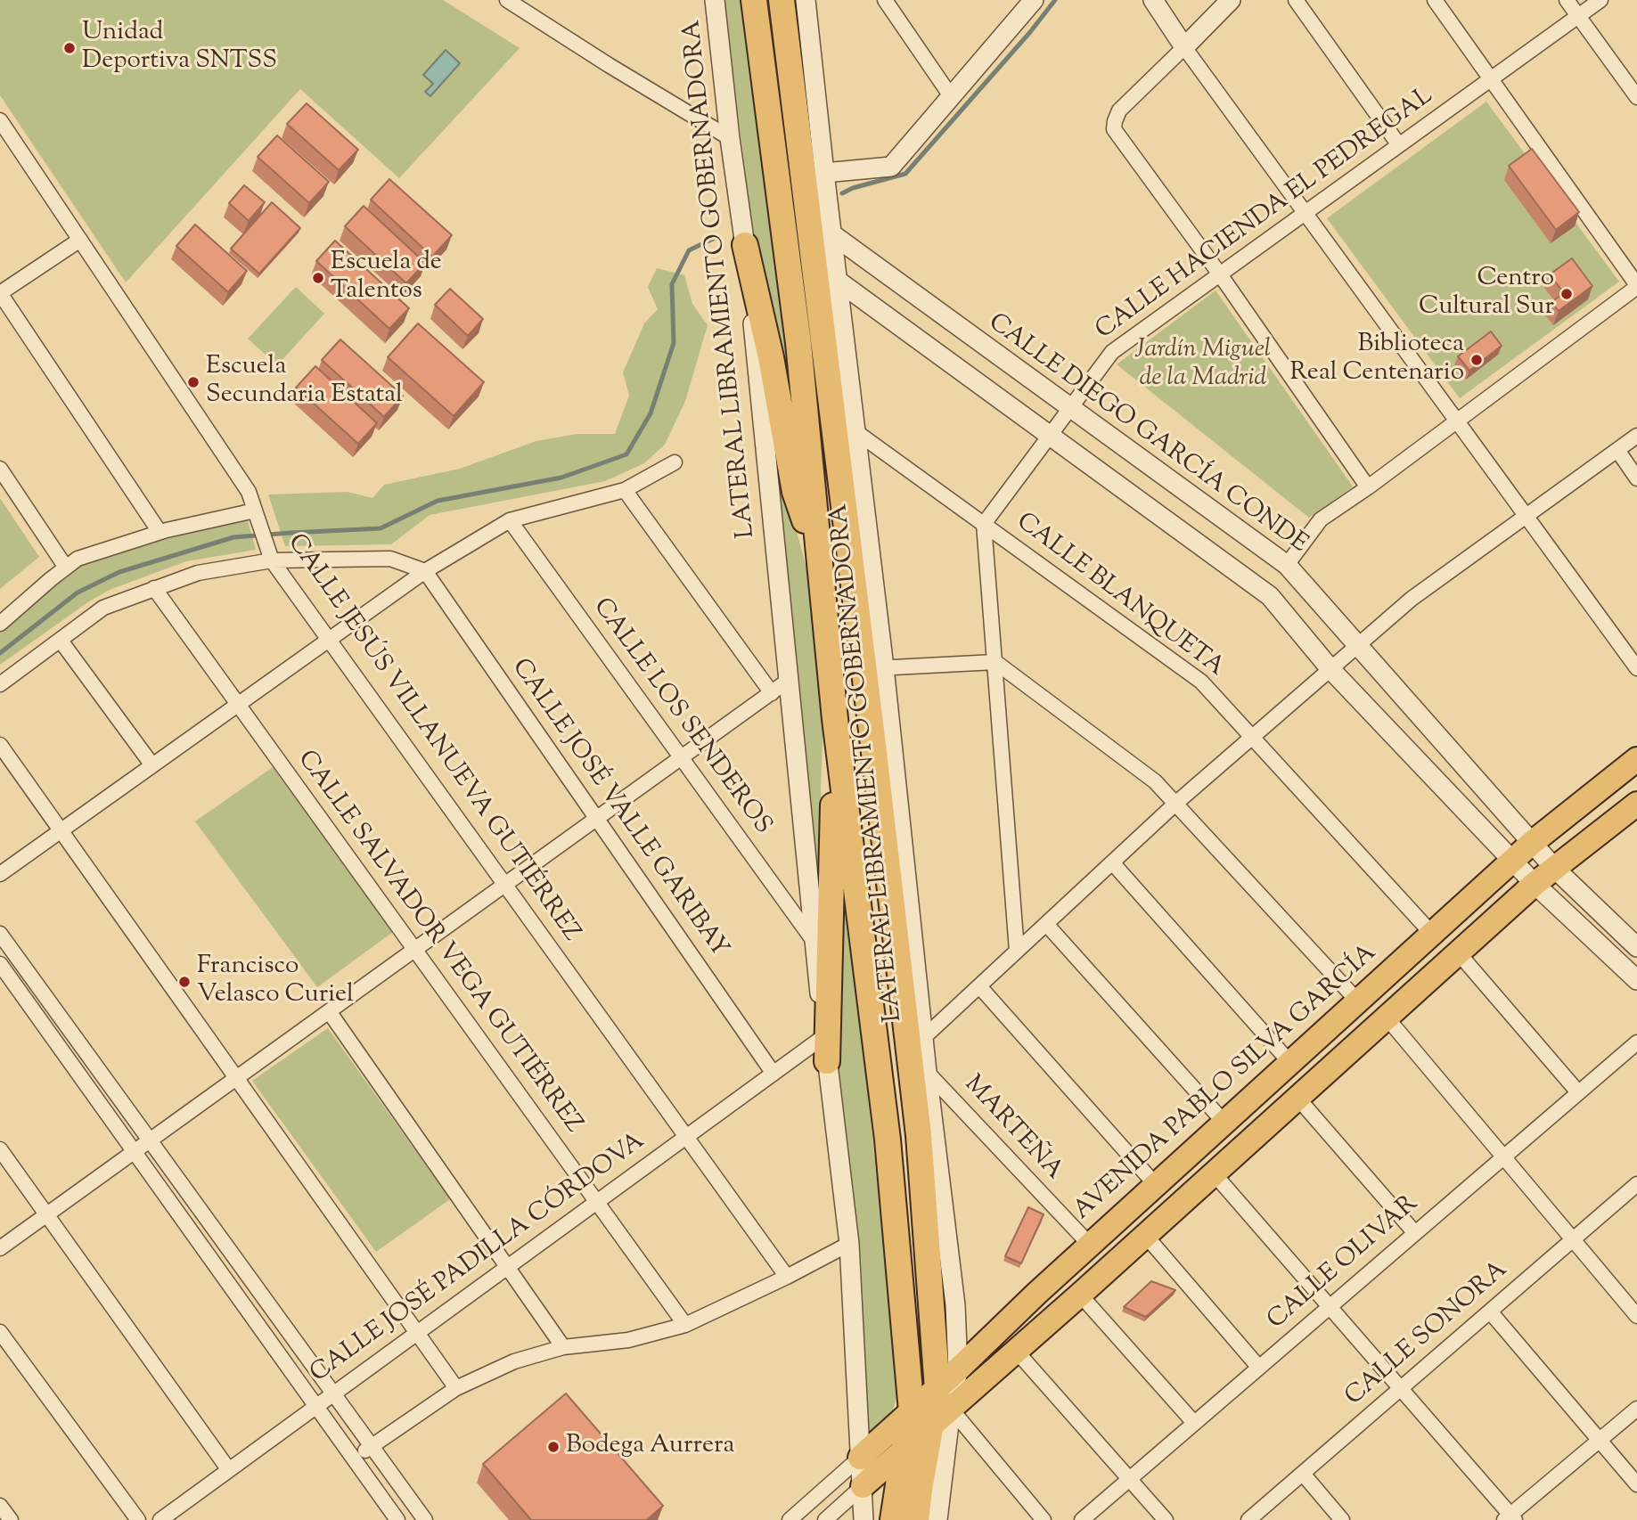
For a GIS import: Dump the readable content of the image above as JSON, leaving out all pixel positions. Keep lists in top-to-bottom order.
{
  "streets": {
    "main road": ["AVENIDA PABLO SILVA GARCÍA"],
    "street": [
      "CALLE HACIENDA EL PEDREGAL",
      "LATERAL LIBRAMIENTO GOBERNADORA",
      "CALLE DIEGO GARCÍA CONDE",
      "CALLE BLANQUETA",
      "CALLE LOS SENDEROS",
      "CALLE JESÚS VILLANUEVA GUTIÉRREZ",
      "CALLE JOSÉ VALLE GARIBAY",
      "CALLE SALVADOR VEGA GUTIÉRREZ",
      "MARTEÑA",
      "CALLE JOSÉ PADILLA CÓRDOVA",
      "CALLE OLIVAR",
      "CALLE SONORA"
    ]
  },
  "crossings": [
    ["CALLE HACIENDA EL PEDREGAL", "CALLE DIEGO GARCÍA CONDE"],
    ["CALLE HACIENDA EL PEDREGAL", "CALLE BLANQUETA"],
    ["LATERAL LIBRAMIENTO GOBERNADORA", "CALLE DIEGO GARCÍA CONDE"],
    ["LATERAL LIBRAMIENTO GOBERNADORA", "CALLE BLANQUETA"],
    ["LATERAL LIBRAMIENTO GOBERNADORA", "CALLE LOS SENDEROS"],
    ["LATERAL LIBRAMIENTO GOBERNADORA", "AVENIDA PABLO SILVA GARCÍA"],
    ["LATERAL LIBRAMIENTO GOBERNADORA", "MARTEÑA"],
    ["LATERAL LIBRAMIENTO GOBERNADORA", "CALLE JOSÉ PADILLA CÓRDOVA"],
    ["CALLE DIEGO GARCÍA CONDE", "AVENIDA PABLO SILVA GARCÍA"],
    ["CALLE BLANQUETA", "AVENIDA PABLO SILVA GARCÍA"],
    ["CALLE JESÚS VILLANUEVA GUTIÉRREZ", "CALLE JOSÉ PADILLA CÓRDOVA"],
    ["CALLE JOSÉ VALLE GARIBAY", "CALLE JOSÉ PADILLA CÓRDOVA"],
    ["CALLE SALVADOR VEGA GUTIÉRREZ", "CALLE JOSÉ PADILLA CÓRDOVA"],
    ["AVENIDA PABLO SILVA GARCÍA", "MARTEÑA"]
  ],
  "parks": ["Jardín Miguel de la Madrid"],
  "places": [
    "Unidad Deportiva SNTSS",
    "Escuela de Talentos",
    "Centro Cultural Sur",
    "Biblioteca Real Centenario",
    "Escuela Secundaria Estatal",
    "Francisco Velasco Curiel",
    "Bodega Aurrera"
  ]
}
